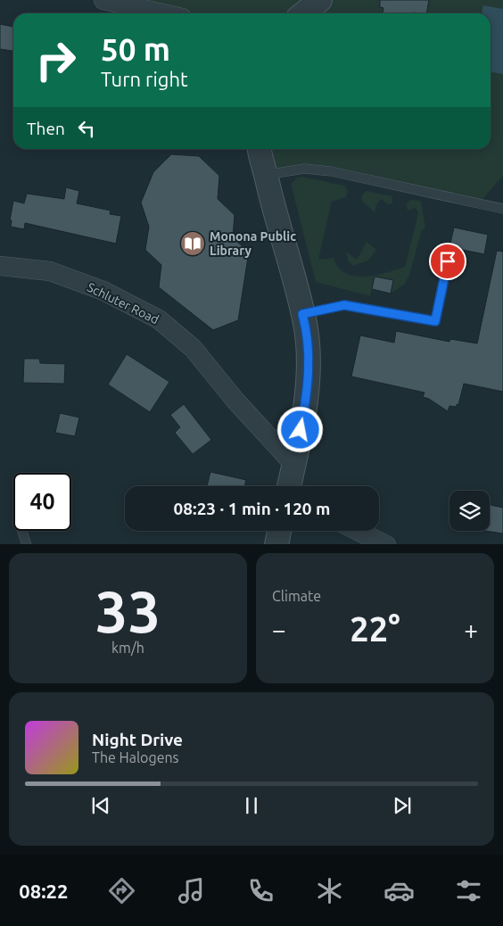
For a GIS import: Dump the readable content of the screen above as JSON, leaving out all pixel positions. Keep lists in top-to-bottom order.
{
  "streets": {
    "street": ["Schluter Road"]
  },
  "places": {
    "library": ["Monona Public Library"]
  },
  "page": {
    "turn": ["50 m", "Turn right"],
    "then": "Then",
    "limit": "40",
    "trip": "08:23 · 1 min · 120 m",
    "tile": [
      ["33", "km/h"],
      "Climate"
    ],
    "heat": ["−", "22°", "+"],
    "song": ["Night Drive", "The Halogens"],
    "tabs": "08:22"
  }
}
